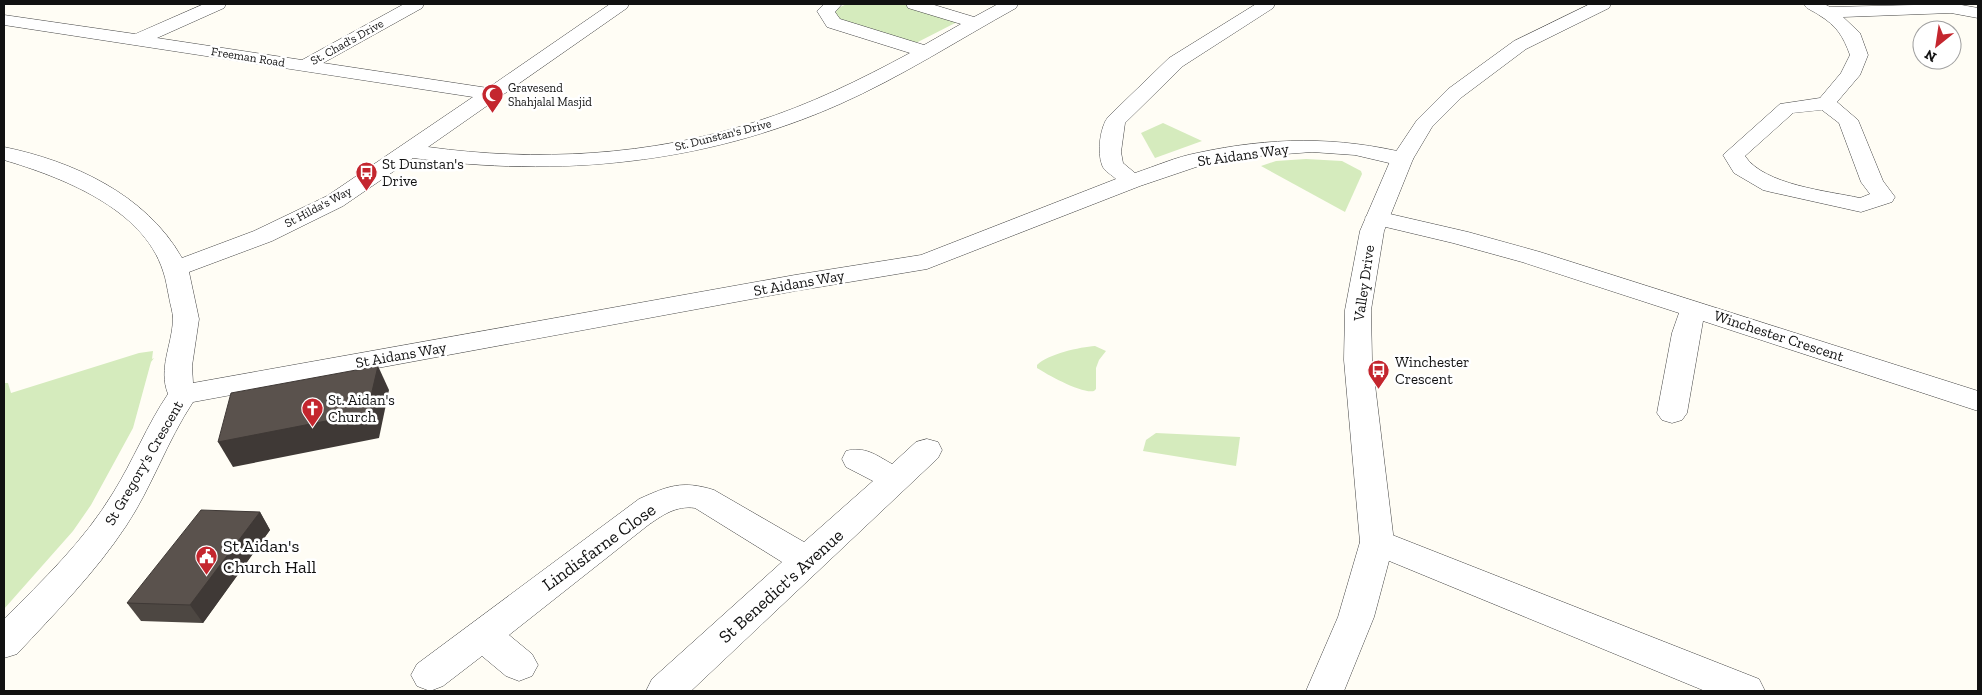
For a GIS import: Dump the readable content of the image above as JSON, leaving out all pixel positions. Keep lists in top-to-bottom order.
{
  "streets": {
    "street": [
      "St. Chad's Drive",
      "Freeman Road",
      "St. Dunstan's Drive",
      "St Aidans Way",
      "St Hilda's Way",
      "Valley Drive",
      "Winchester Crescent",
      "St Gregory's Crescent",
      "Lindisfarne Close",
      "St Benedict's Avenue"
    ]
  },
  "crossings": [
    ["St. Chad's Drive", "Freeman Road"],
    ["Freeman Road", "St Hilda's Way"],
    ["St. Dunstan's Drive", "St Hilda's Way"],
    ["St Aidans Way", "Valley Drive"],
    ["St Aidans Way", "St Gregory's Crescent"],
    ["Valley Drive", "Winchester Crescent"],
    ["Lindisfarne Close", "St Benedict's Avenue"]
  ],
  "places": {
    "mosque": ["Gravesend Shahjalal Masjid"],
    "bus stop": ["St Dunstan's Drive", "Winchester Crescent"],
    "church": ["St. Aidan's Church"],
    "public building": ["St Aidan's Church Hall"]
  },
  "north": "bottom left"
}
